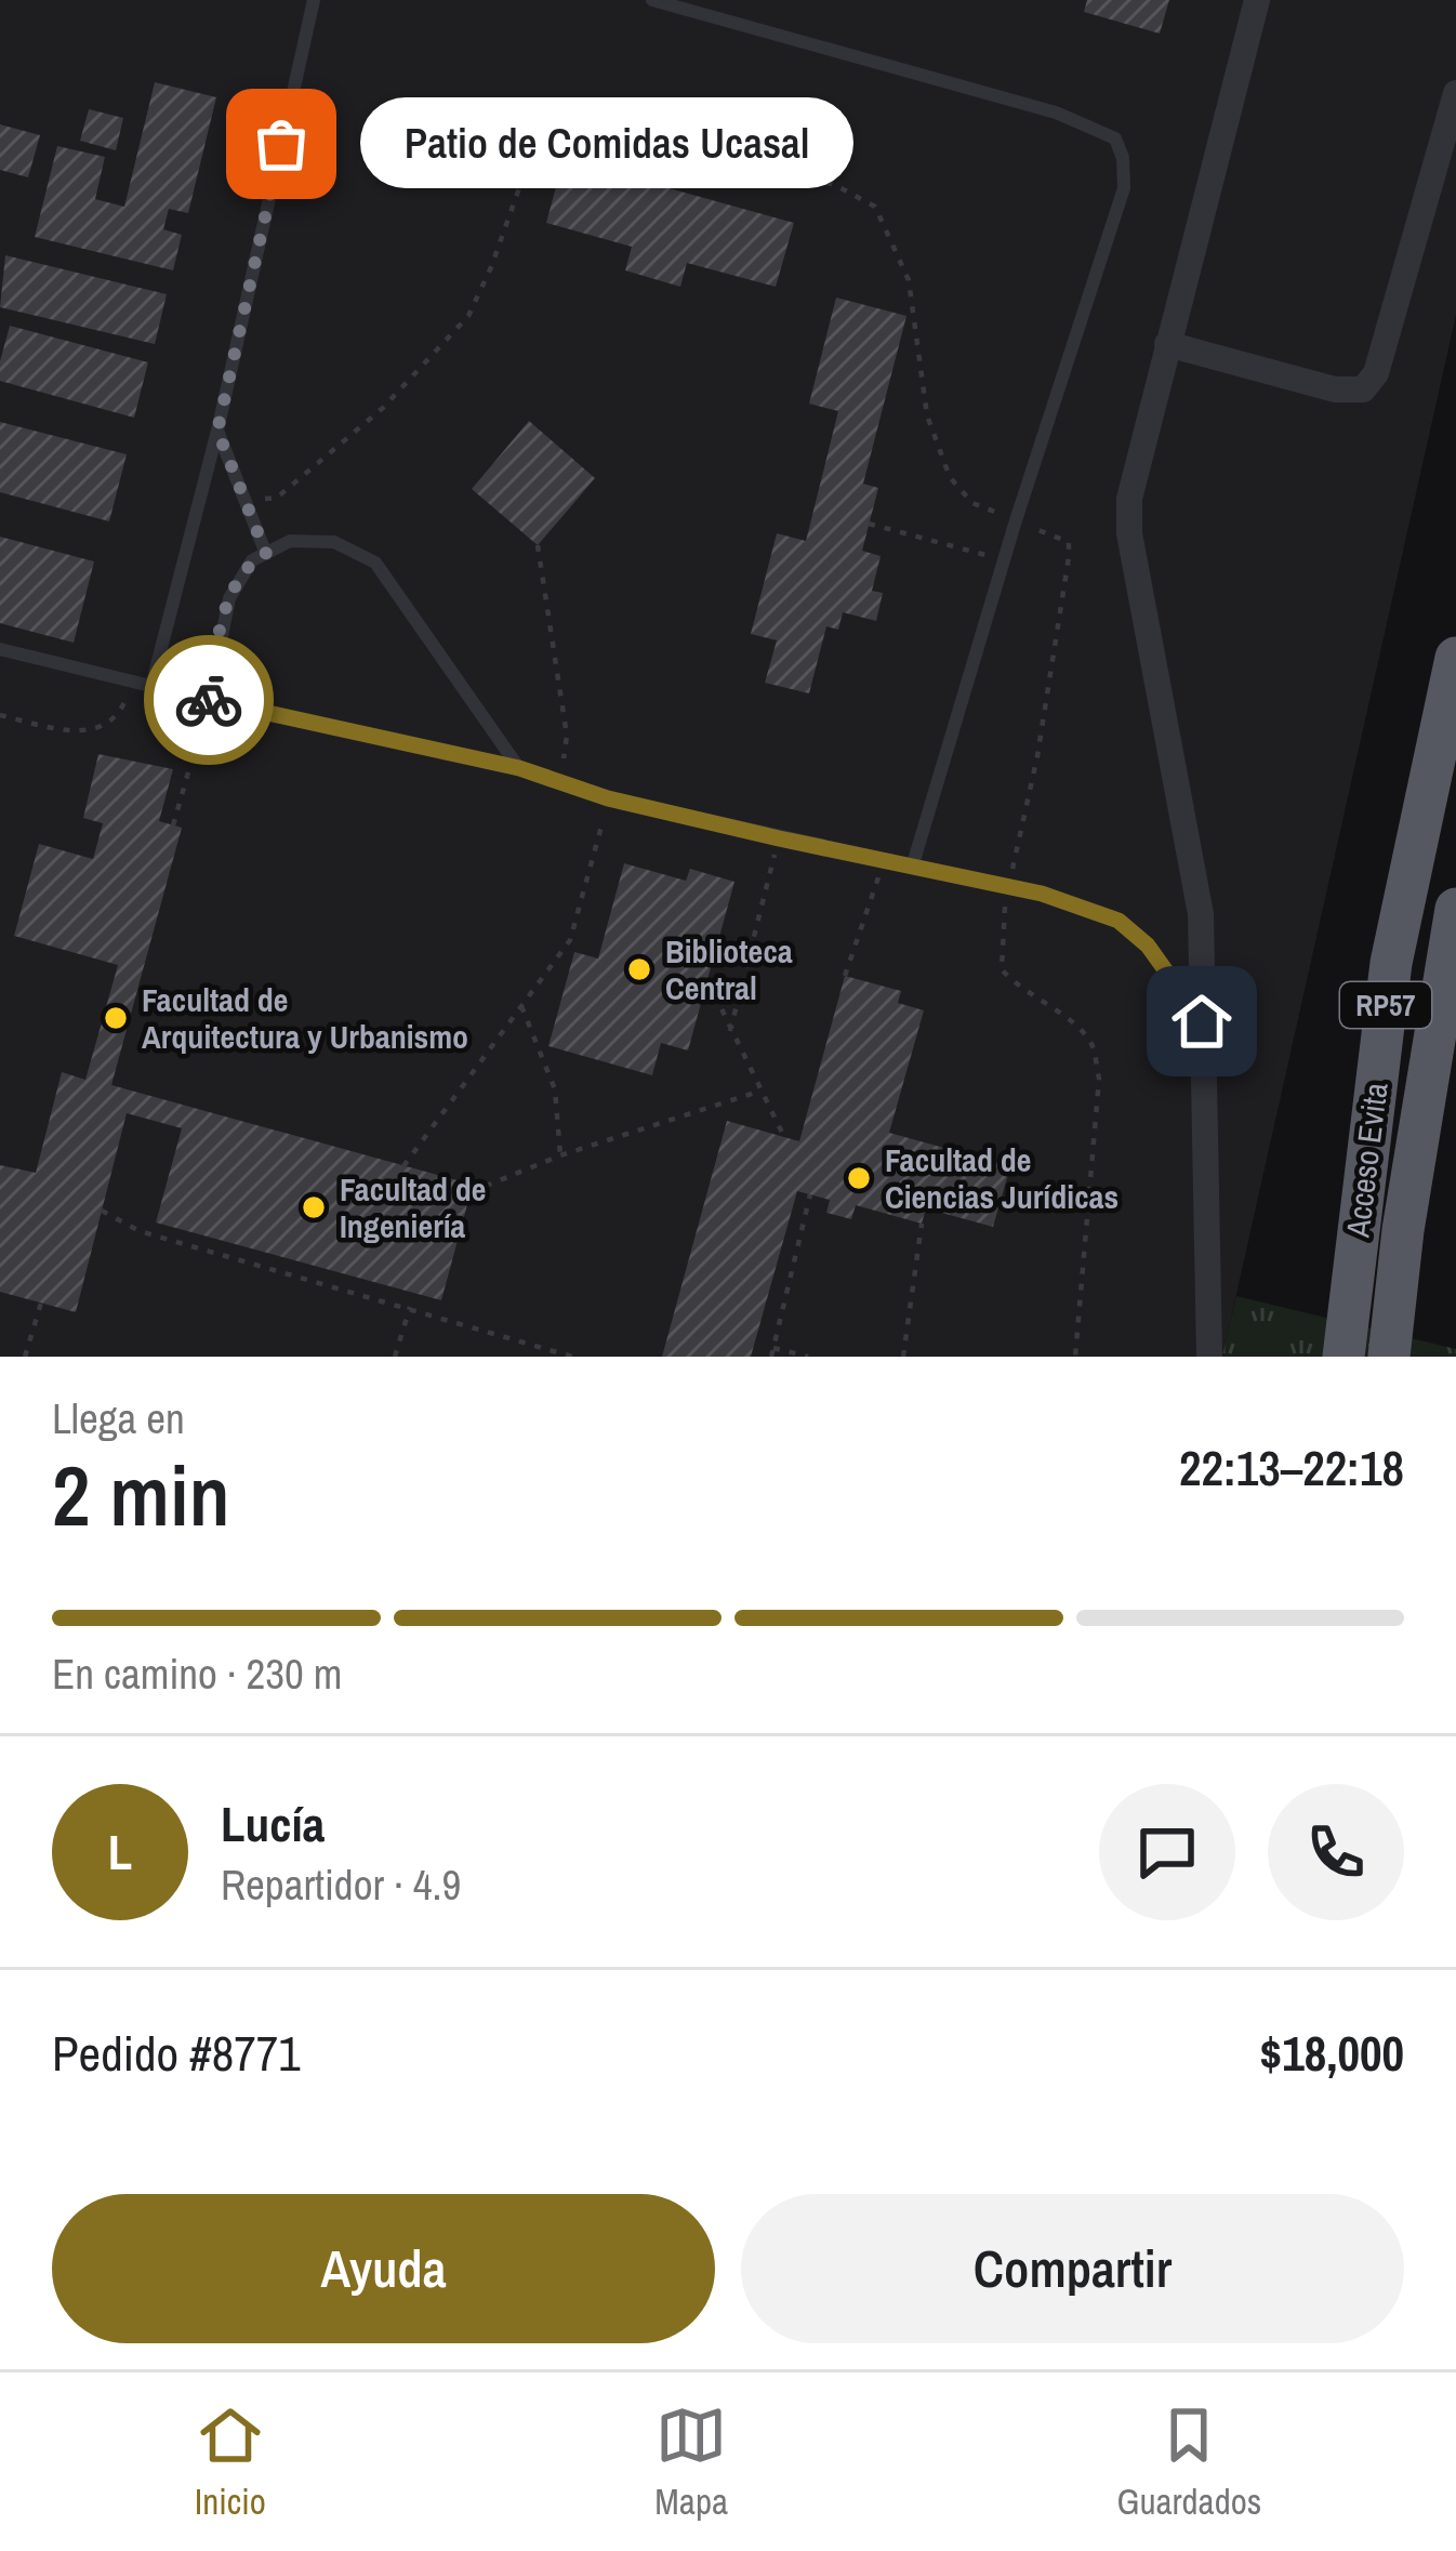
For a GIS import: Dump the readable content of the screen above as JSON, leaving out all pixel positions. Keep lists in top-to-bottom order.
{
  "streets": {
    "highway": ["RP57", "Acceso Evita"]
  },
  "places": [
    "Patio de Comidas Ucasal",
    "Biblioteca Central",
    "Facultad de Arquitectura y Urbanismo",
    "Facultad de Ciencias Jurídicas",
    "Facultad de Ingeniería"
  ],
  "page": {
    "bubble": "Patio de Comidas Ucasal",
    "heading": ["2 min", "Llega en", "22:13–22:18"],
    "panel": [
      "Lucía",
      "Repartidor · 4.9",
      "Pedido #8771",
      "$18,000"
    ],
    "bar": "En camino · 230 m",
    "round": "L",
    "buttons": ["Ayuda", "Compartir"],
    "tabs": ["Inicio", "Mapa", "Guardados"]
  }
}
